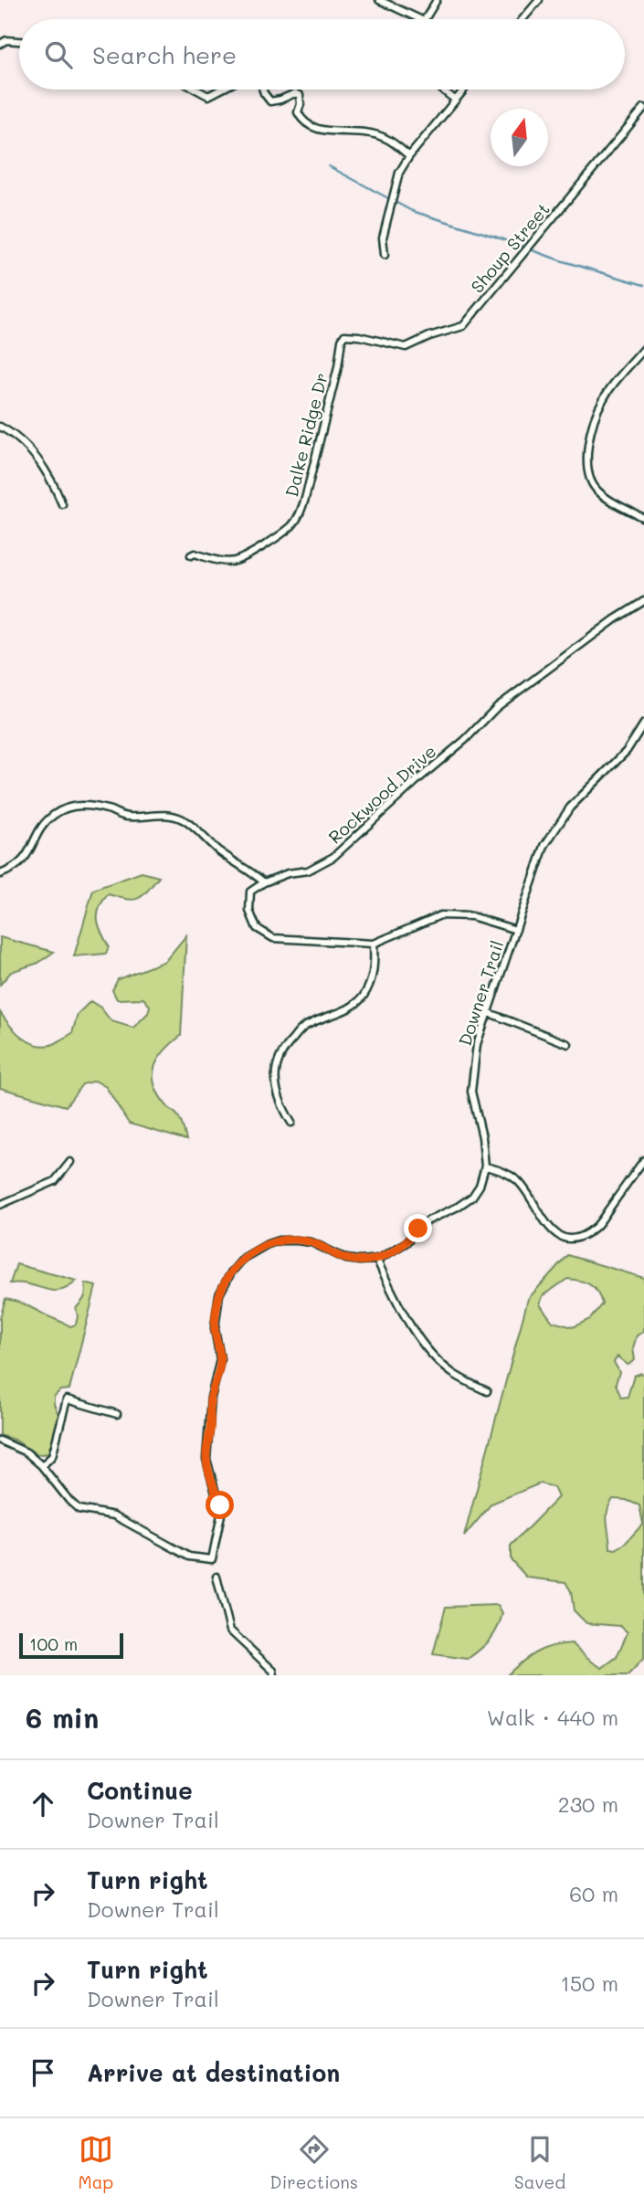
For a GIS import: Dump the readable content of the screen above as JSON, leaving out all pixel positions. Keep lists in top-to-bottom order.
{
  "streets": {
    "street": [
      "Shoup Street",
      "Dalke Ridge Dr",
      "Rockwood Drive",
      "Downer Trail"
    ]
  },
  "crossings": [
    ["Shoup Street", "Dalke Ridge Dr"]
  ],
  "scale_bar": "100 m",
  "north": "top",
  "page": {
    "search": "Search here",
    "scale": "100 m",
    "heading": ["6 min", "Walk · 440 m"],
    "list": [
      ["Continue", "Downer Trail", "230 m"],
      ["Turn right", "Downer Trail", "60 m"],
      ["Turn right", "Downer Trail", "150 m"],
      "Arrive at destination"
    ],
    "nav": ["Map", "Directions", "Saved"]
  }
}
